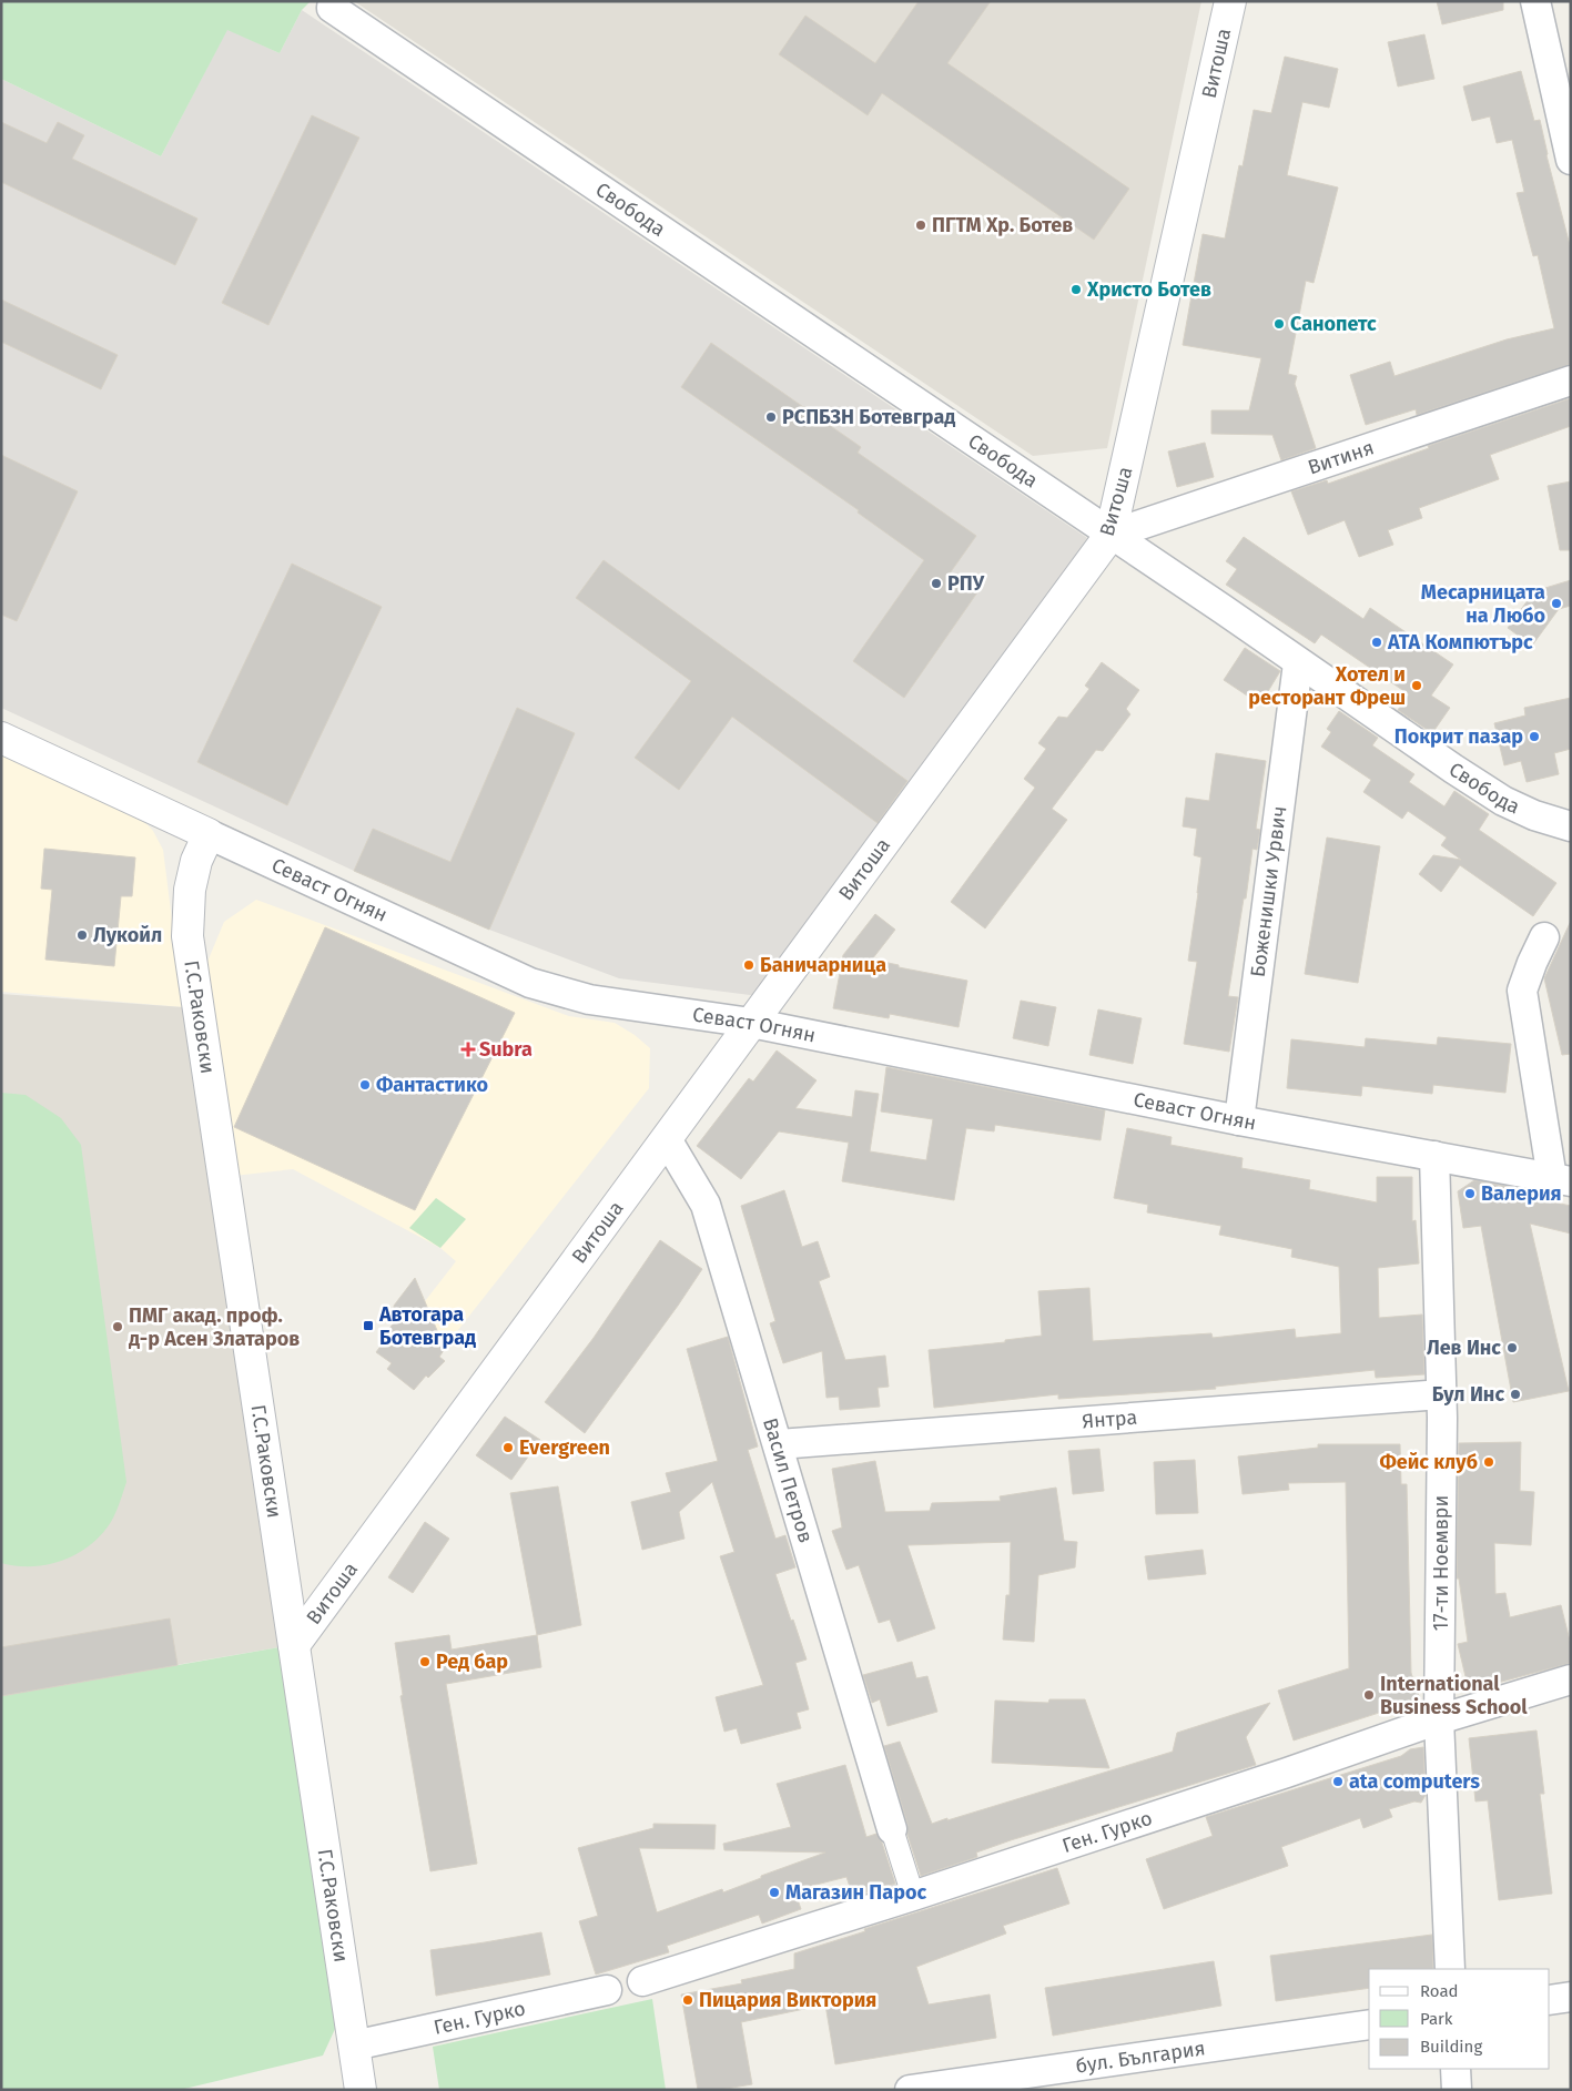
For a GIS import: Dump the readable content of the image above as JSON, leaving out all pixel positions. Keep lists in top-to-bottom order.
{
  "streets": {
    "street": [
      "Витоша",
      "Свобода",
      "Витиня",
      "Севаст Огнян",
      "Боженишки Урвич",
      "Г.С.Раковски",
      "Янтра",
      "Васил Петров",
      "17-ти Ноември",
      "Ген. Гурко",
      "бул. България"
    ]
  },
  "crossings": [
    ["Витоша", "Свобода"],
    ["Витоша", "Витиня"],
    ["Витоша", "Севаст Огнян"],
    ["Витоша", "Г.С.Раковски"],
    ["Витоша", "Васил Петров"],
    ["Свобода", "Витиня"],
    ["Свобода", "Боженишки Урвич"],
    ["Севаст Огнян", "Боженишки Урвич"],
    ["Севаст Огнян", "Г.С.Раковски"],
    ["Севаст Огнян", "17-ти Ноември"],
    ["Г.С.Раковски", "Ген. Гурко"],
    ["Янтра", "Васил Петров"],
    ["Янтра", "17-ти Ноември"],
    ["17-ти Ноември", "Ген. Гурко"]
  ],
  "places": {
    "other": [
      "ПГТМ Хр. Ботев",
      "Христо Ботев",
      "Санопетс",
      "РСПБЗН Ботевград",
      "РПУ",
      "Месарницата на Любо",
      "АТА Компютърс",
      "Хотел и ресторант Фреш",
      "Покрит пазар",
      "Лукойл",
      "Баничарница",
      "Фантастико",
      "Валерия",
      "ПМГ акад. проф. д-р Асен Златаров",
      "Лев Инс",
      "Бул Инс",
      "Evergreen",
      "Фейс клуб",
      "Ред бар",
      "International Business School",
      "ata computers",
      "Магазин Парос",
      "Пицария Виктория"
    ],
    "health": ["Subra"],
    "transit": ["Автогара Ботевград"]
  },
  "legend": ["Road", "Park", "Building"]
}
